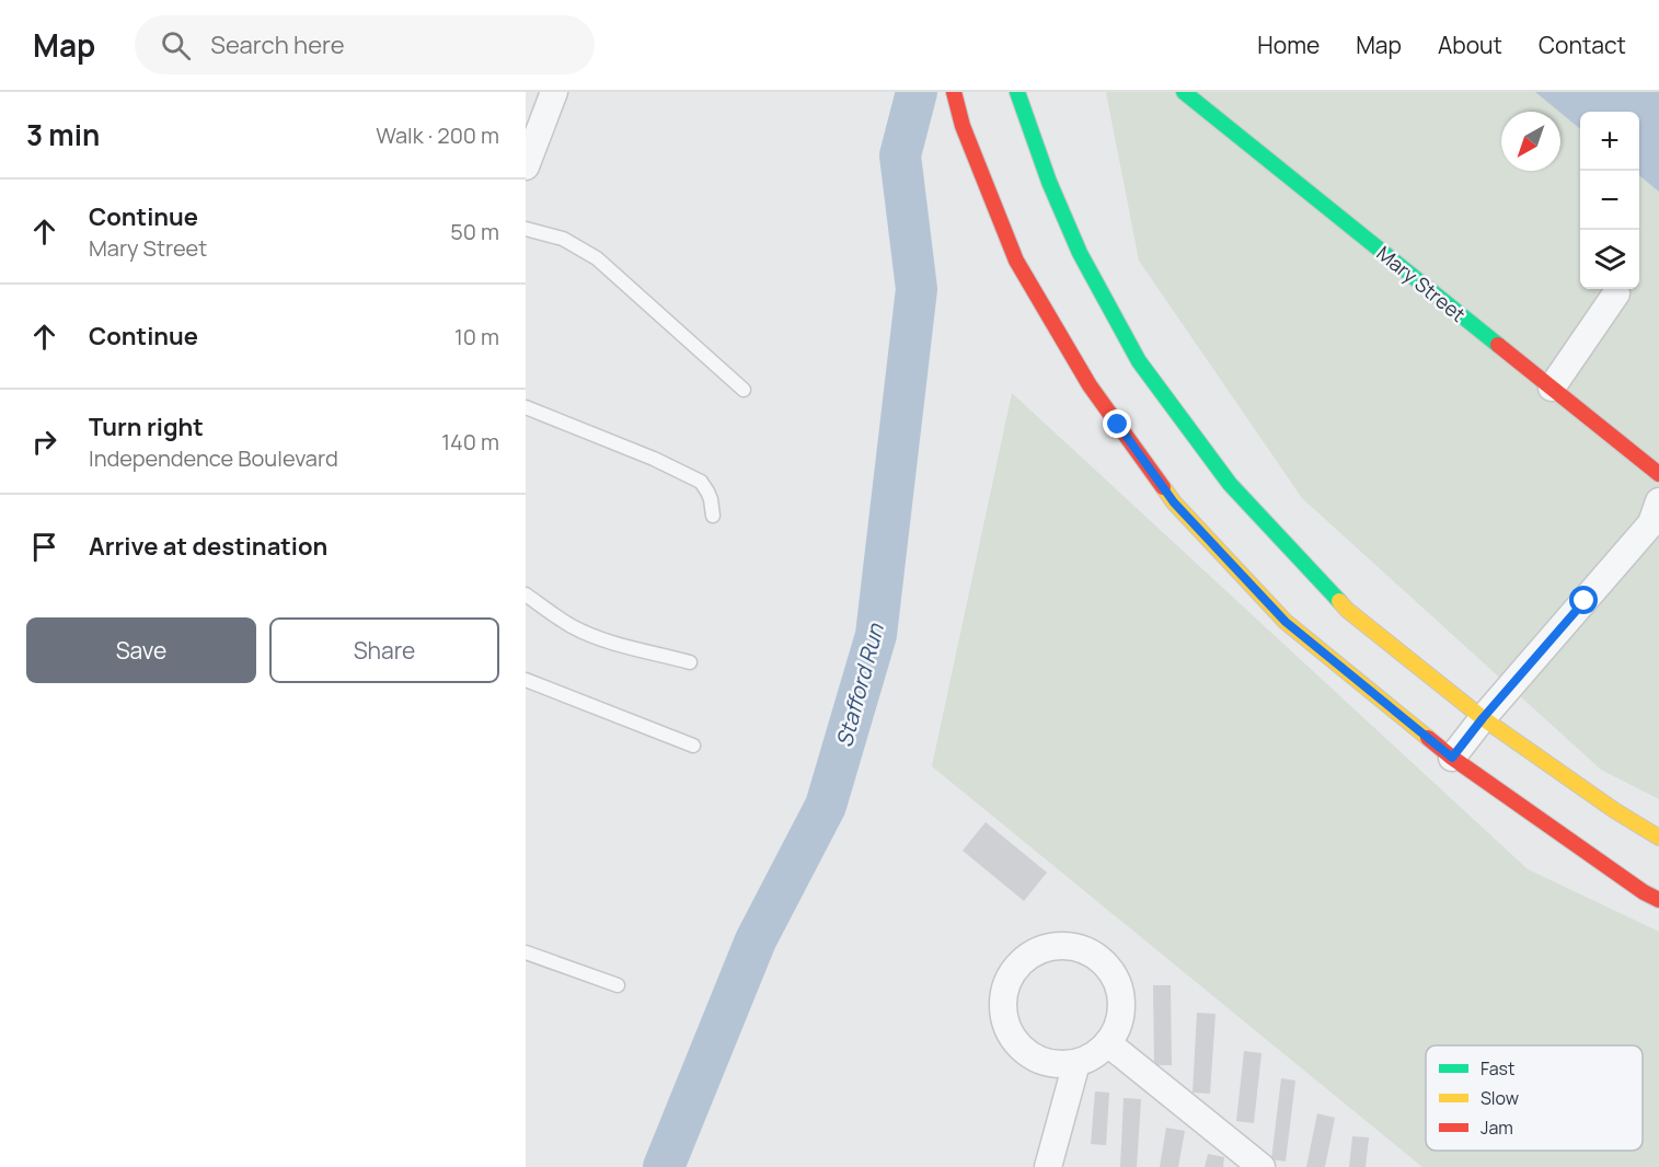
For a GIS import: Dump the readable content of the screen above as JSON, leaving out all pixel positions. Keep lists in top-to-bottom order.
{
  "streets": {
    "main road": ["Mary Street"]
  },
  "water": ["Stafford Run"],
  "legend": ["Fast", "Slow", "Jam"],
  "north": "bottom left",
  "page": {
    "header": "Map",
    "search": "Search here",
    "nav": [
      "Home",
      "Map",
      "About",
      "Contact"
    ],
    "heading": ["3 min", "Walk · 200 m"],
    "map_buttons": ["+", "−"],
    "list": [
      ["Continue", "Mary Street", "50 m"],
      ["Continue", "10 m"],
      ["Turn right", "Independence Boulevard", "140 m"],
      "Arrive at destination"
    ],
    "buttons": ["Save", "Share"]
  }
}
